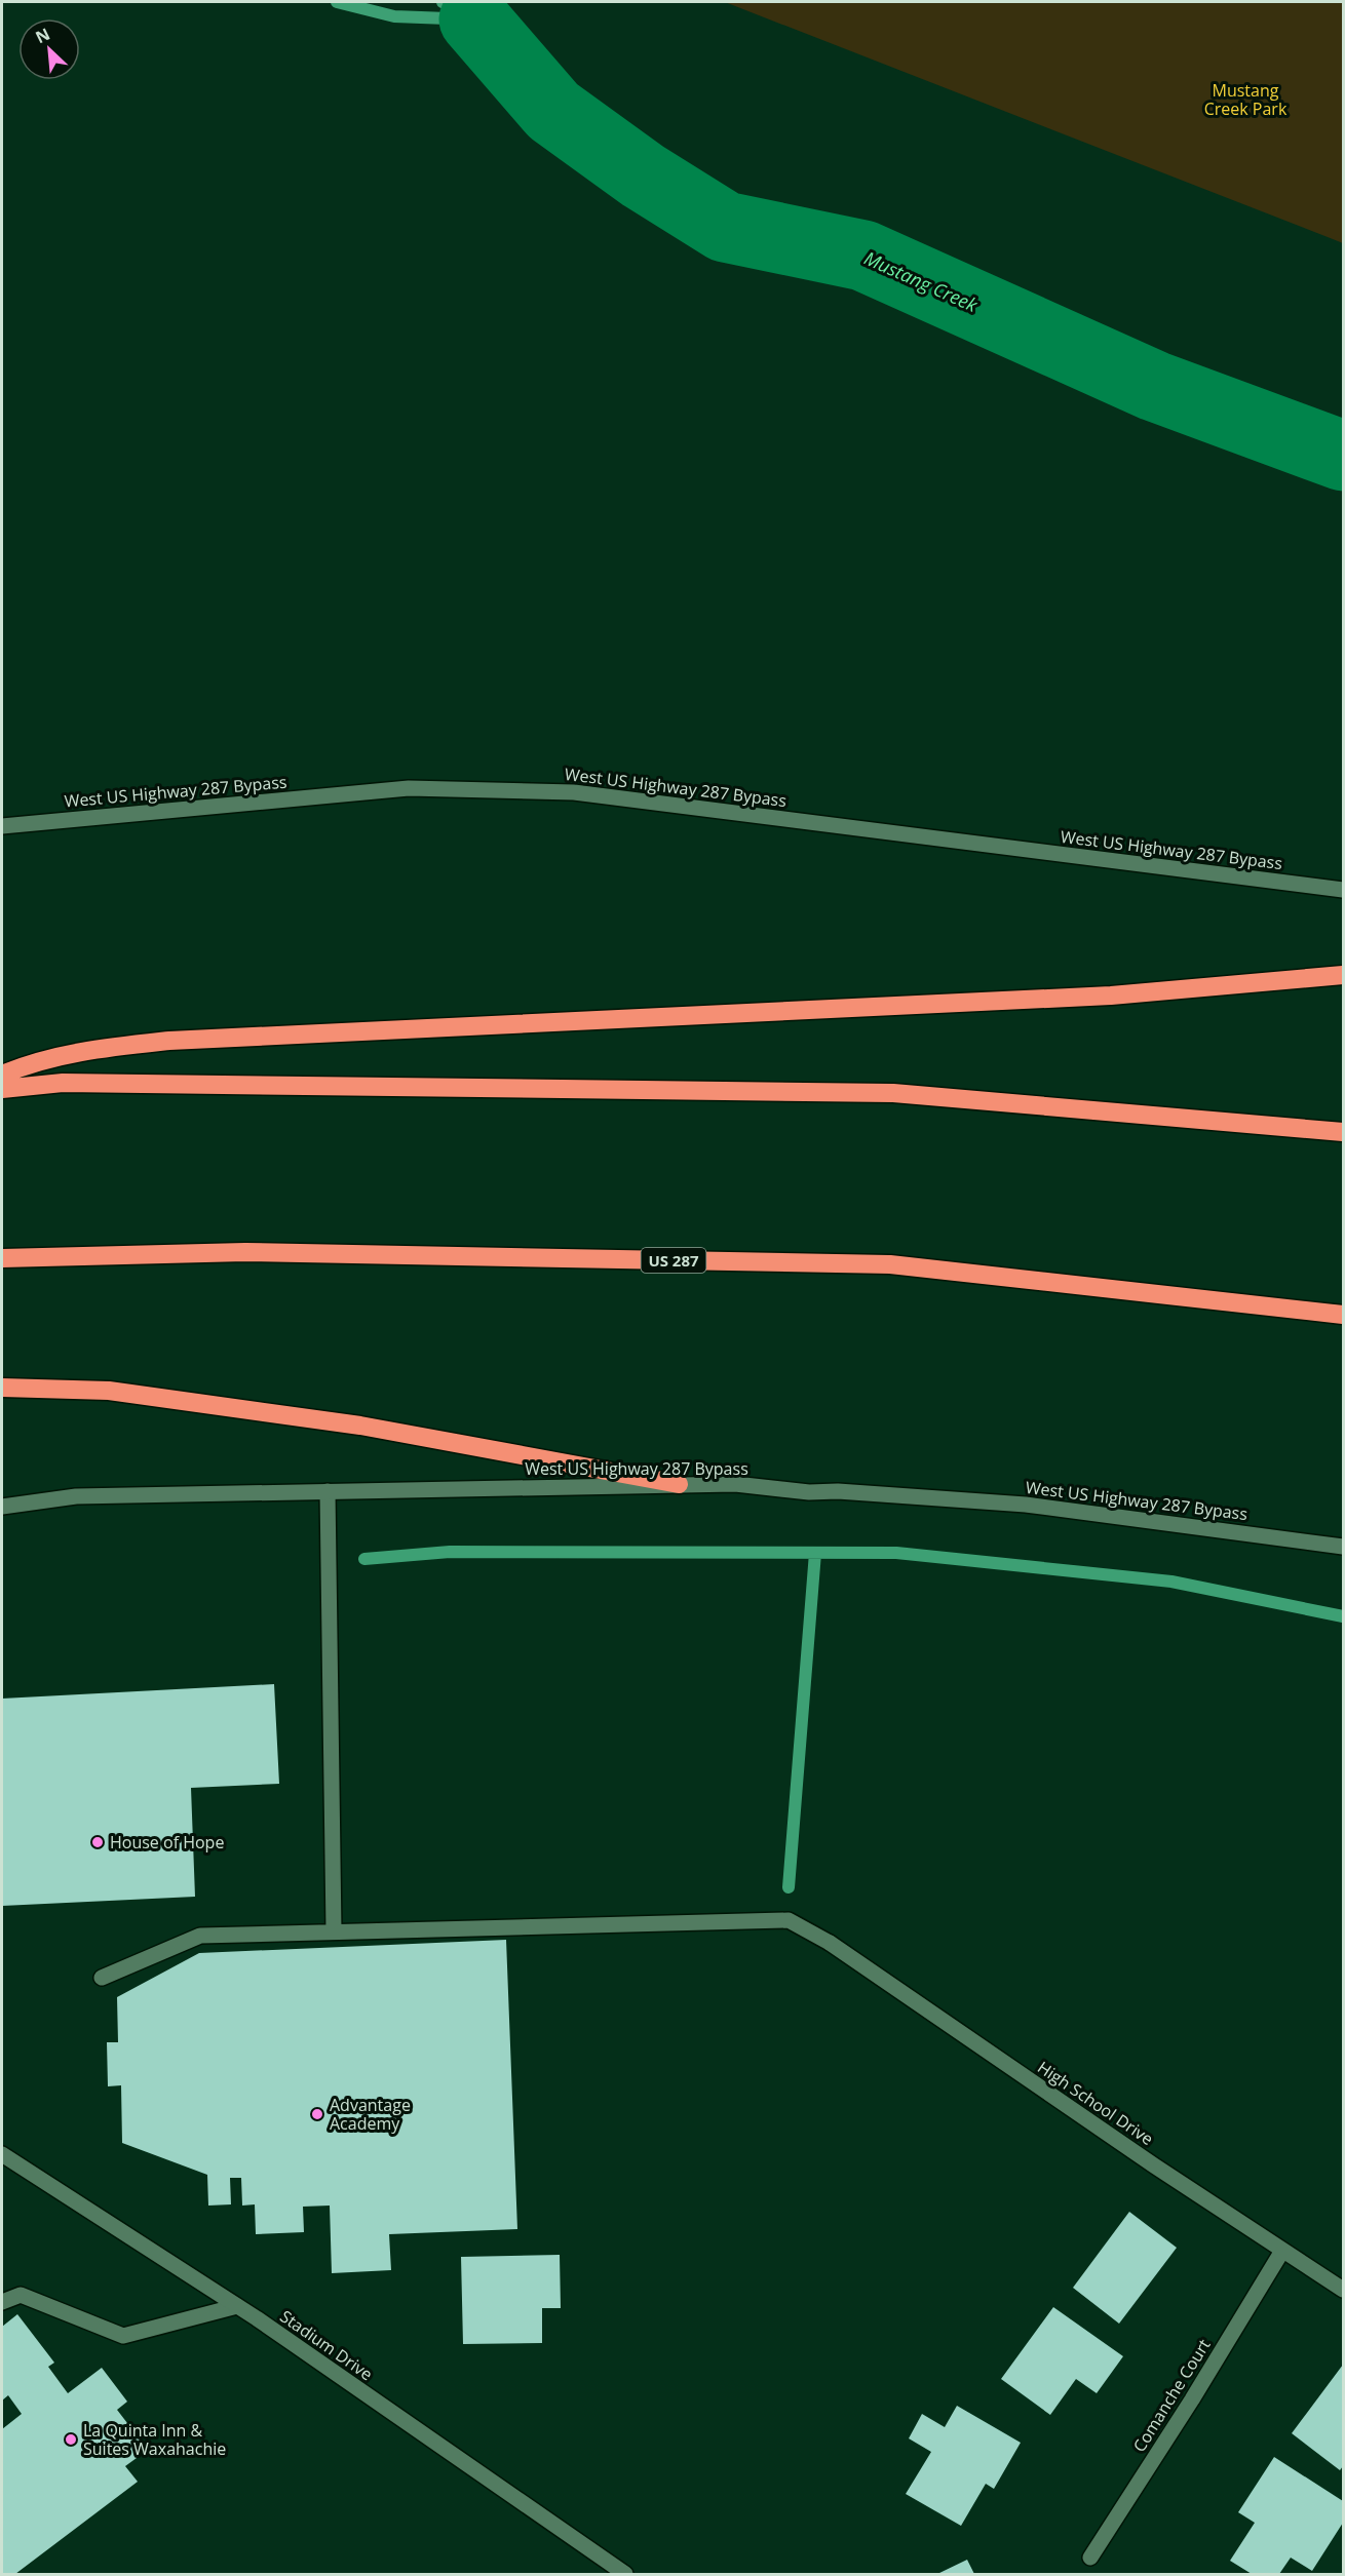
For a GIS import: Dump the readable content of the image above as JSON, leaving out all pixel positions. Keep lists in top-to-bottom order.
{
  "streets": {
    "highway": ["US 287"],
    "main road": [
      "West US Highway 287 Bypass",
      "High School Drive",
      "Stadium Drive",
      "Comanche Court"
    ]
  },
  "crossings": [
    ["High School Drive", "Comanche Court"]
  ],
  "water": ["Mustang Creek"],
  "parks": ["Mustang Creek Park"],
  "places": ["House of Hope", "Advantage Academy", "La Quinta Inn & Suites Waxahachie"],
  "north": "top left"
}
